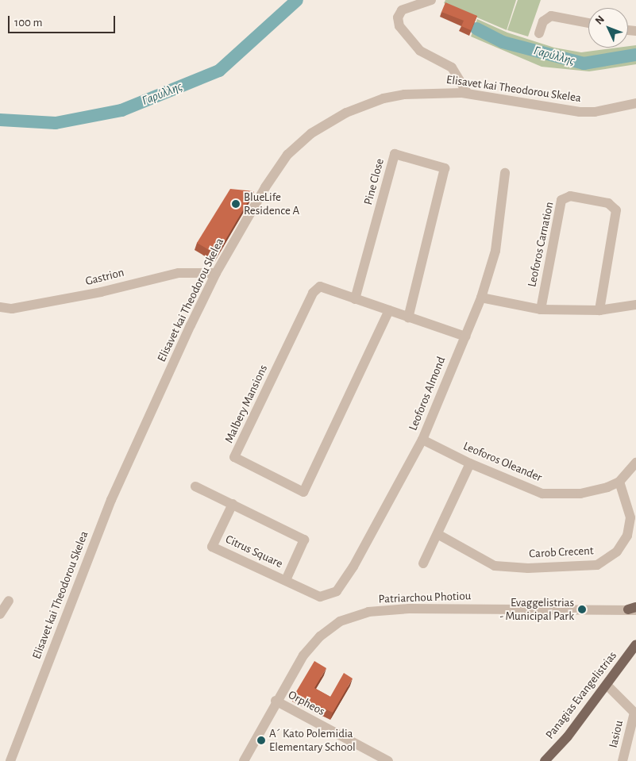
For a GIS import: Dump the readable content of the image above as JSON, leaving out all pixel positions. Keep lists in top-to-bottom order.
{
  "streets": {
    "main road": ["Panagias Evangelistrias"],
    "street": [
      "Elisavet kai Theodorou Skelea",
      "Pine Close",
      "Leoforos Carnation",
      "Gastrion",
      "Leoforos Almond",
      "Malbery Mansions",
      "Leoforos Oleander",
      "Citrus Square",
      "Carob Crecent",
      "Patriarchou Photiou",
      "Orpheos",
      "Iasiou"
    ]
  },
  "crossings": [
    ["Elisavet kai Theodorou Skelea", "Gastrion"],
    ["Pine Close", "Malbery Mansions"],
    ["Leoforos Almond", "Malbery Mansions"],
    ["Leoforos Almond", "Leoforos Oleander"],
    ["Leoforos Almond", "Citrus Square"],
    ["Leoforos Oleander", "Carob Crecent"],
    ["Patriarchou Photiou", "Orpheos"]
  ],
  "water": ["Γαρύλλης"],
  "places": ["BlueLife Residence A", "Evaggelistrias - Municipal Park", "A´ Kato Polemidia Elementary School"],
  "scale_bar": "100 m",
  "north": "top left"
}
